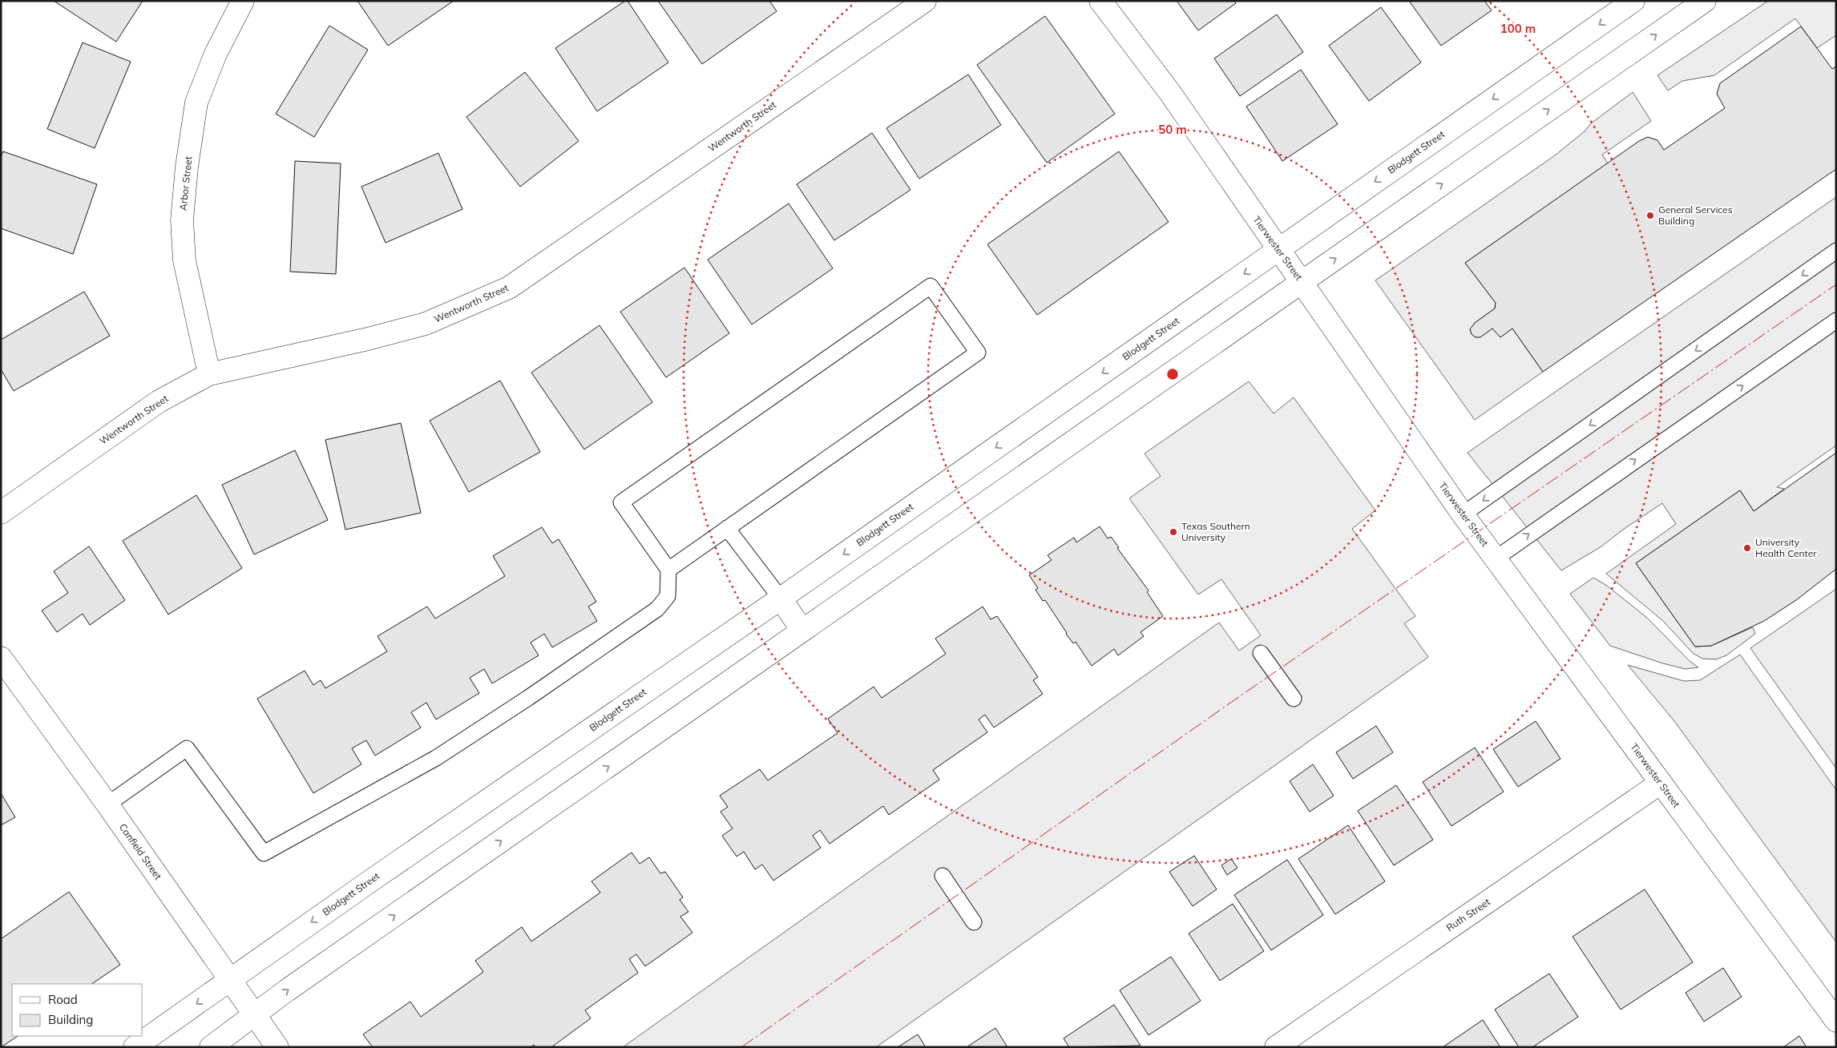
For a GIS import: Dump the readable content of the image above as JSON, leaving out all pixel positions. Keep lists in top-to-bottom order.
{
  "streets": {
    "main road": [
      "Wentworth Street",
      "Blodgett Street",
      "Arbor Street",
      "Tierwester Street",
      "Canfield Street",
      "Ruth Street"
    ]
  },
  "crossings": [
    ["Wentworth Street", "Arbor Street"],
    ["Blodgett Street", "Tierwester Street"],
    ["Blodgett Street", "Canfield Street"],
    ["Tierwester Street", "Ruth Street"]
  ],
  "places": ["General Services Building", "Texas Southern University", "University Health Center"],
  "legend": ["Road", "Building"],
  "rings": ["100 m", "50 m"]
}
